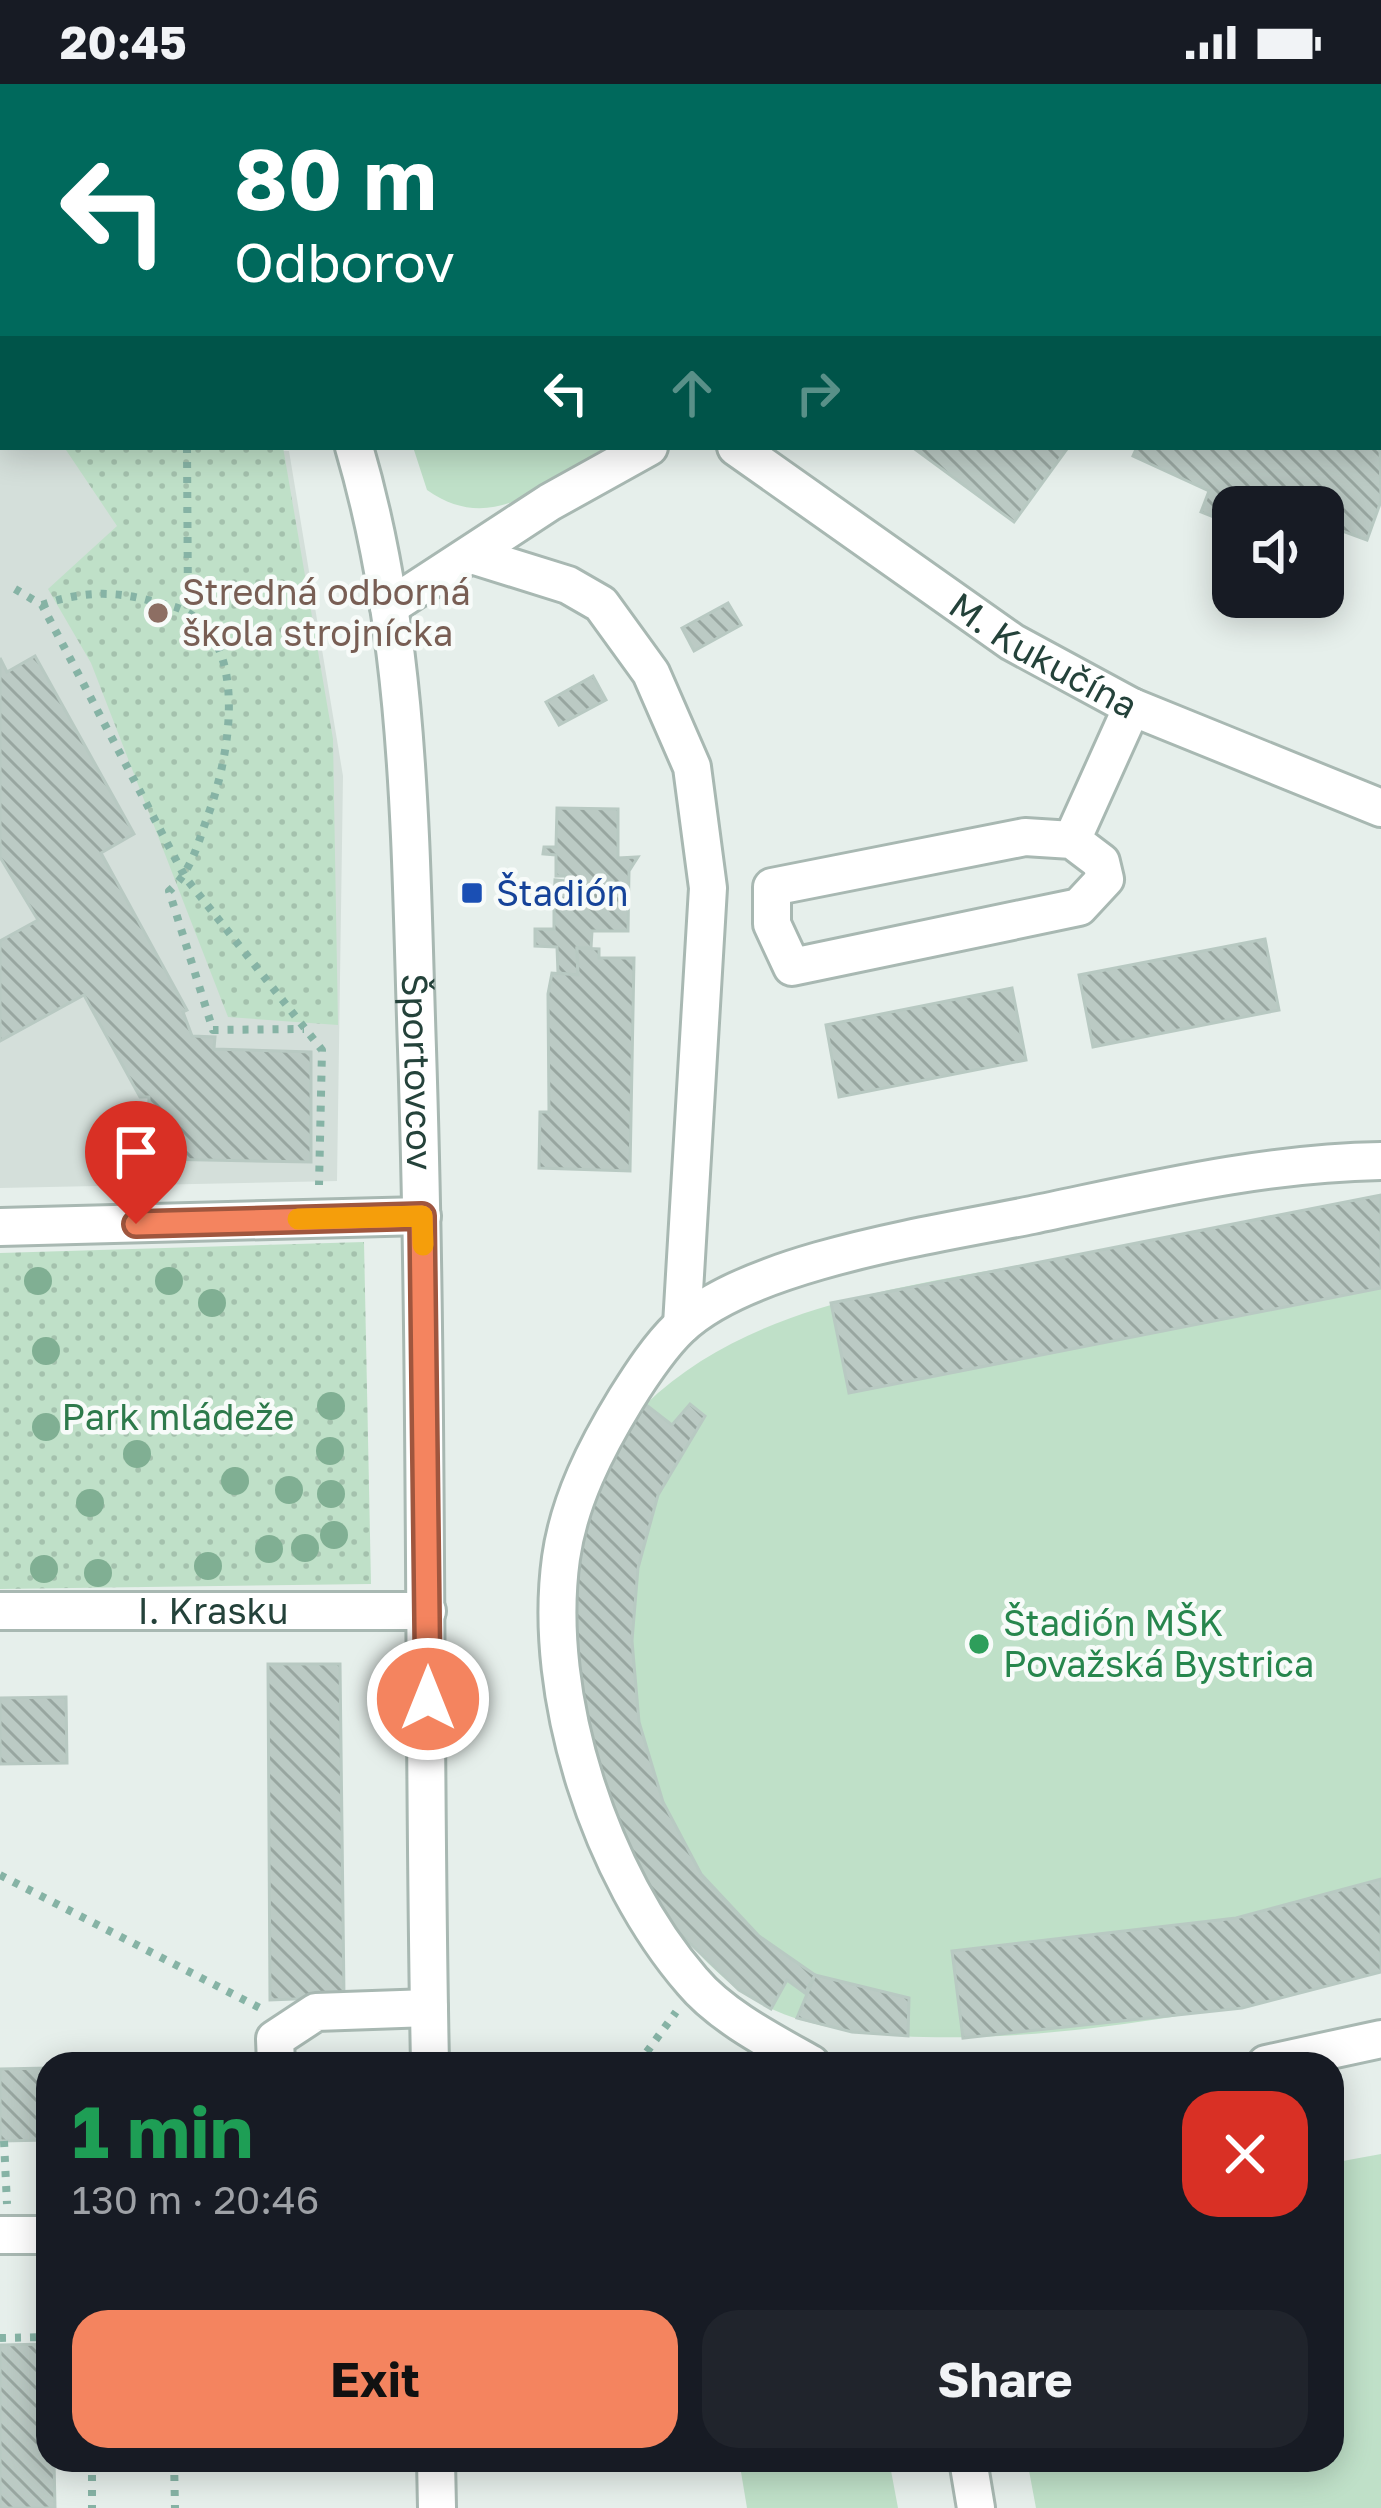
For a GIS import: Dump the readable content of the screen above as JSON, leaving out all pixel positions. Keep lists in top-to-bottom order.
{
  "streets": {
    "street": ["M. Kukučína", "Športovcov", "I. Krasku"]
  },
  "crossings": [
    ["Športovcov", "I. Krasku"]
  ],
  "parks": ["Park mládeže"],
  "places": {
    "other": ["Stredná odborná škola strojnícka", "Štadión MŠK Považská Bystrica"],
    "transit": ["Štadión"]
  },
  "page": {
    "status": "20:45",
    "turn": ["80 m", "Odborov"],
    "heading": ["1 min", "130 m · 20:46"],
    "buttons": ["Exit", "Share"]
  }
}
